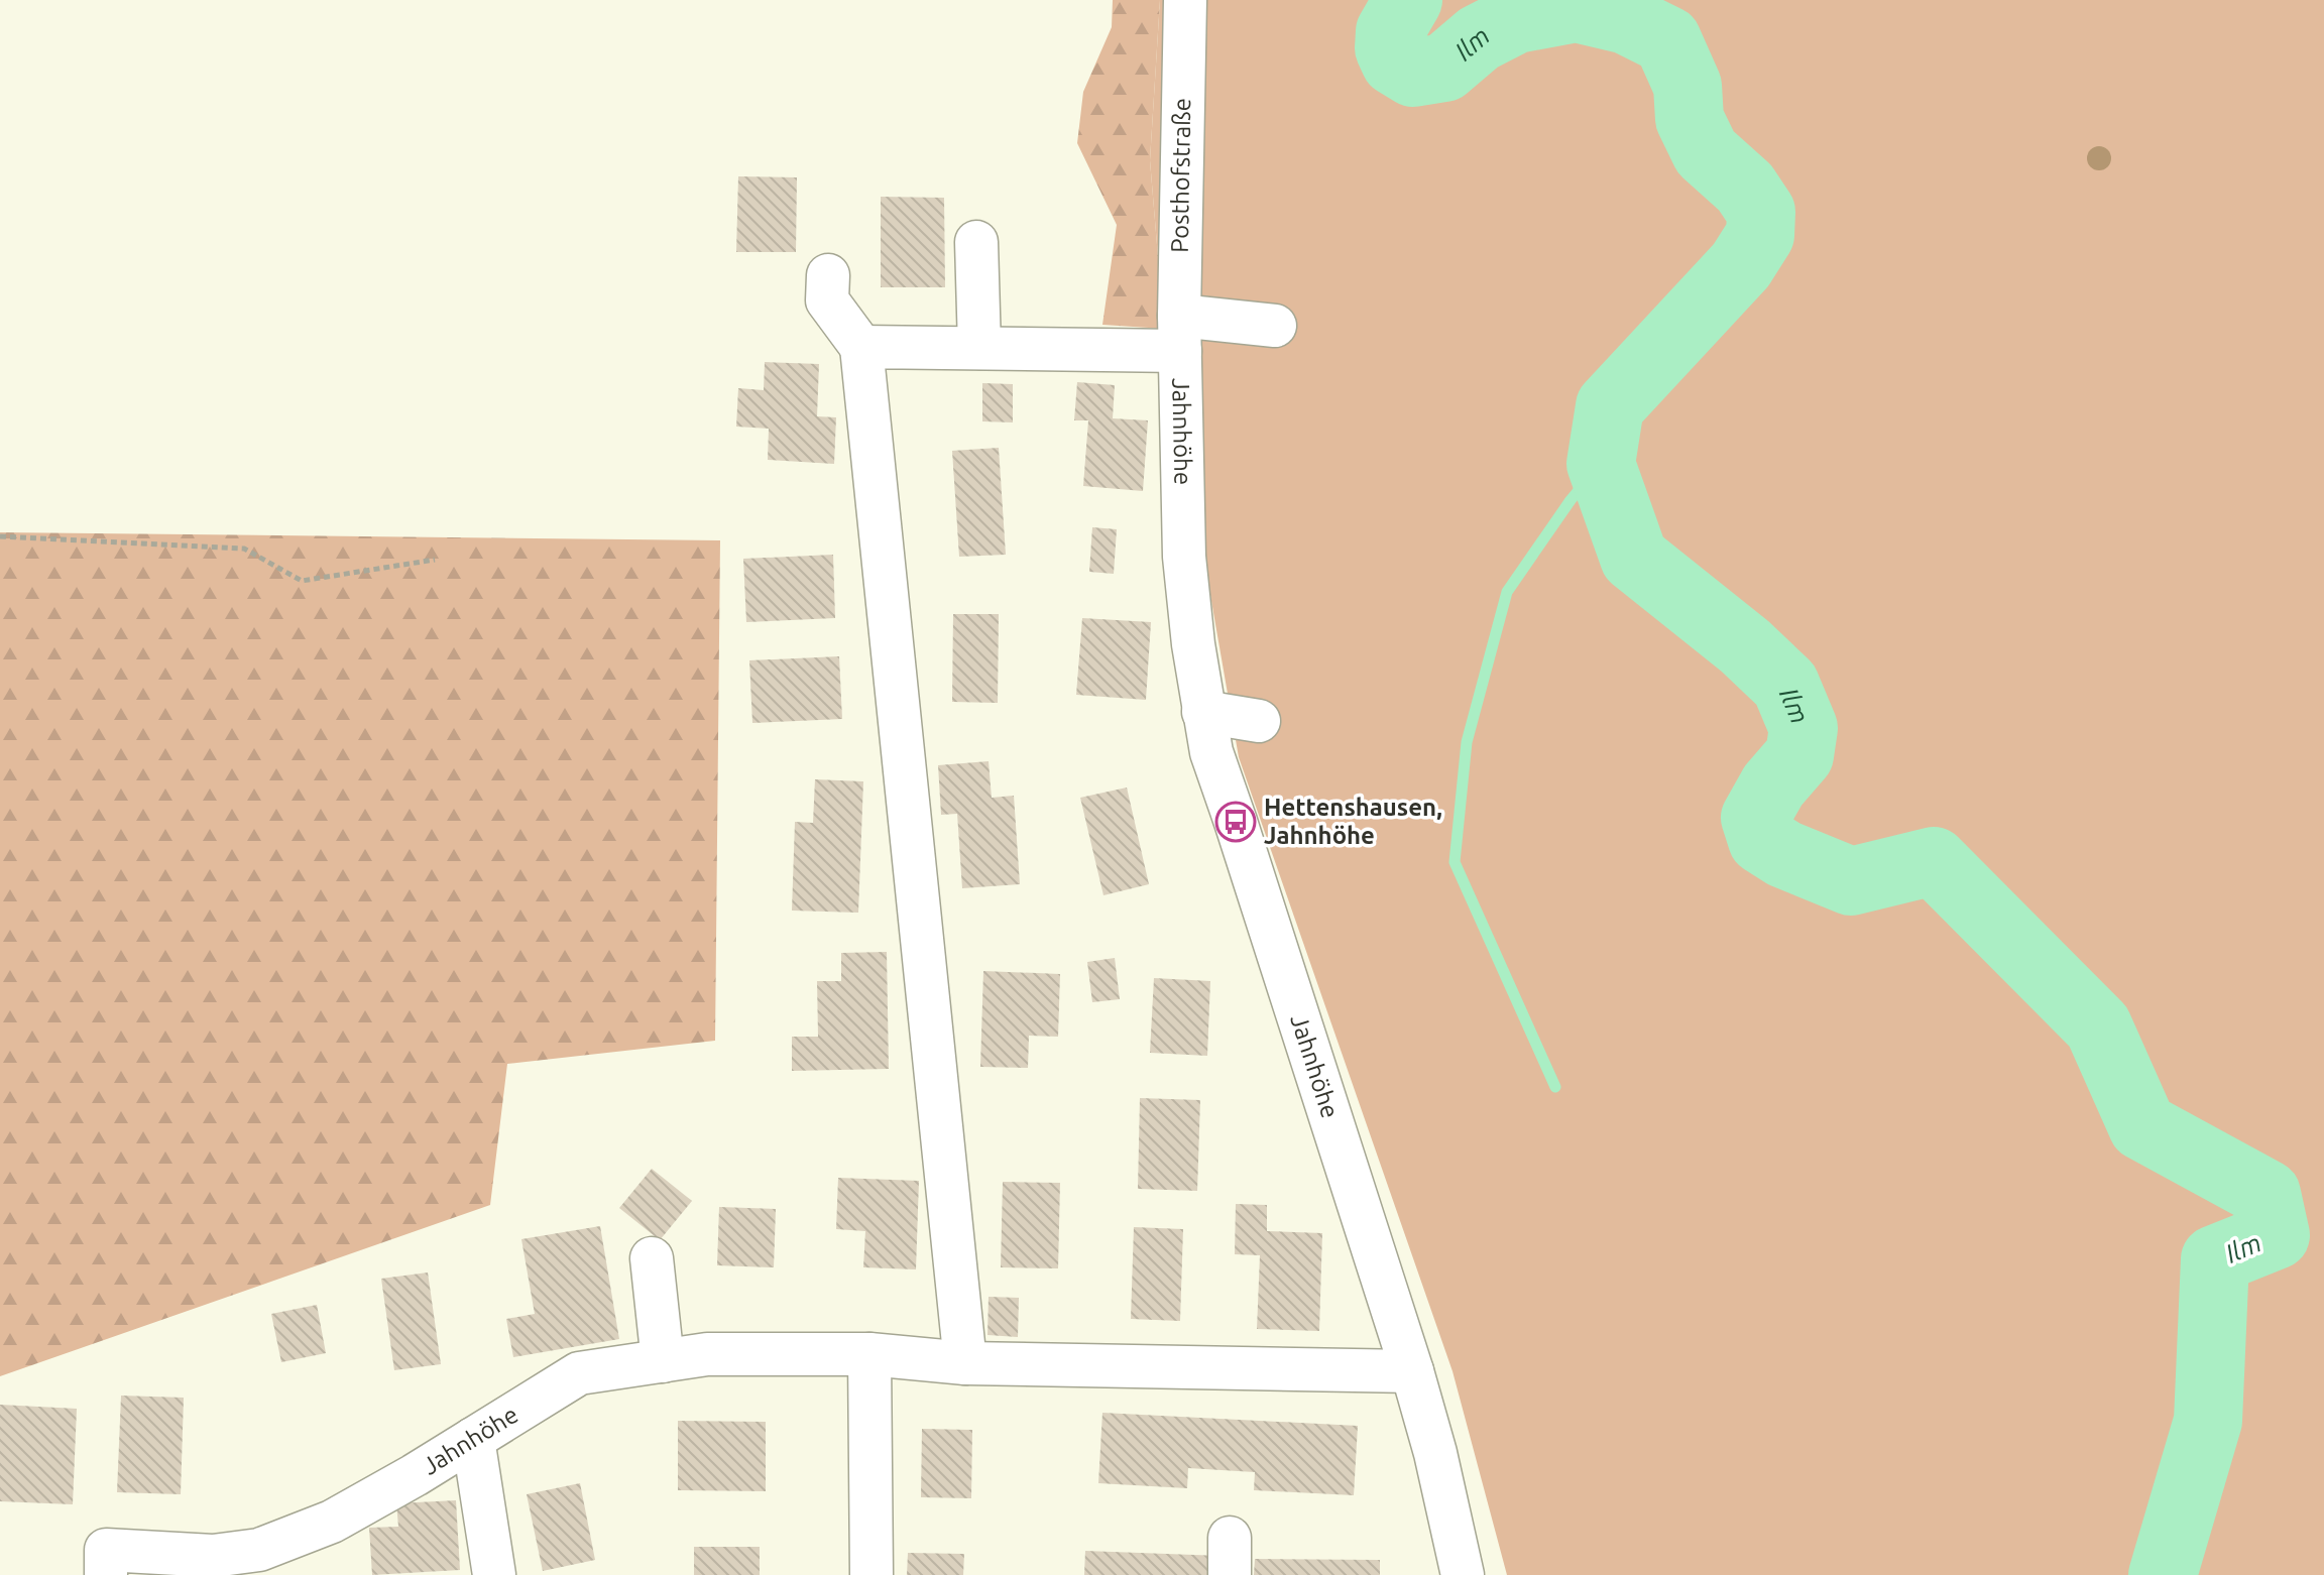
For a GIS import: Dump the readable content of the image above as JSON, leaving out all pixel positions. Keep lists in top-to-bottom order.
{
  "streets": {
    "street": ["Posthofstraße", "Jahnhöhe"]
  },
  "crossings": [
    ["Posthofstraße", "Jahnhöhe"]
  ],
  "water": ["Ilm"],
  "places": {
    "bus stop": ["Hettenshausen, Jahnhöhe"]
  }
}
